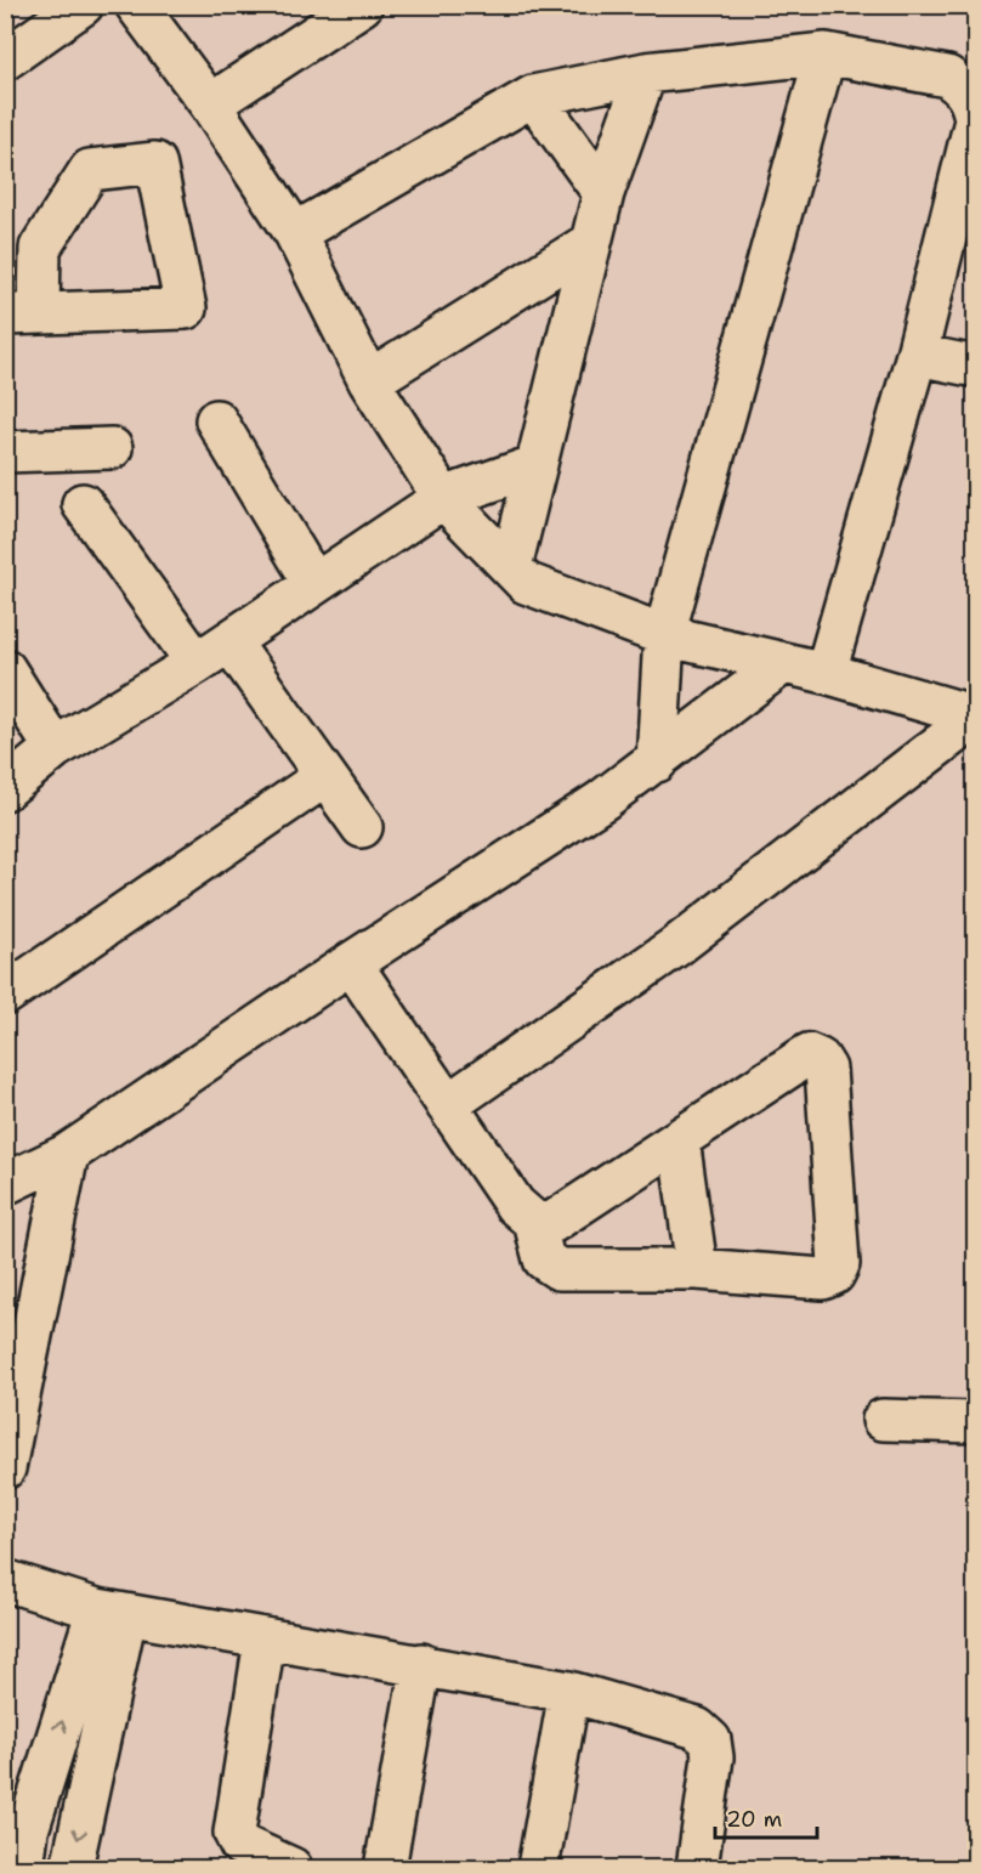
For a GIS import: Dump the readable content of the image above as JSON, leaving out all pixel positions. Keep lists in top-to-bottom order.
{
  "scale_bar": "20 m"
}
